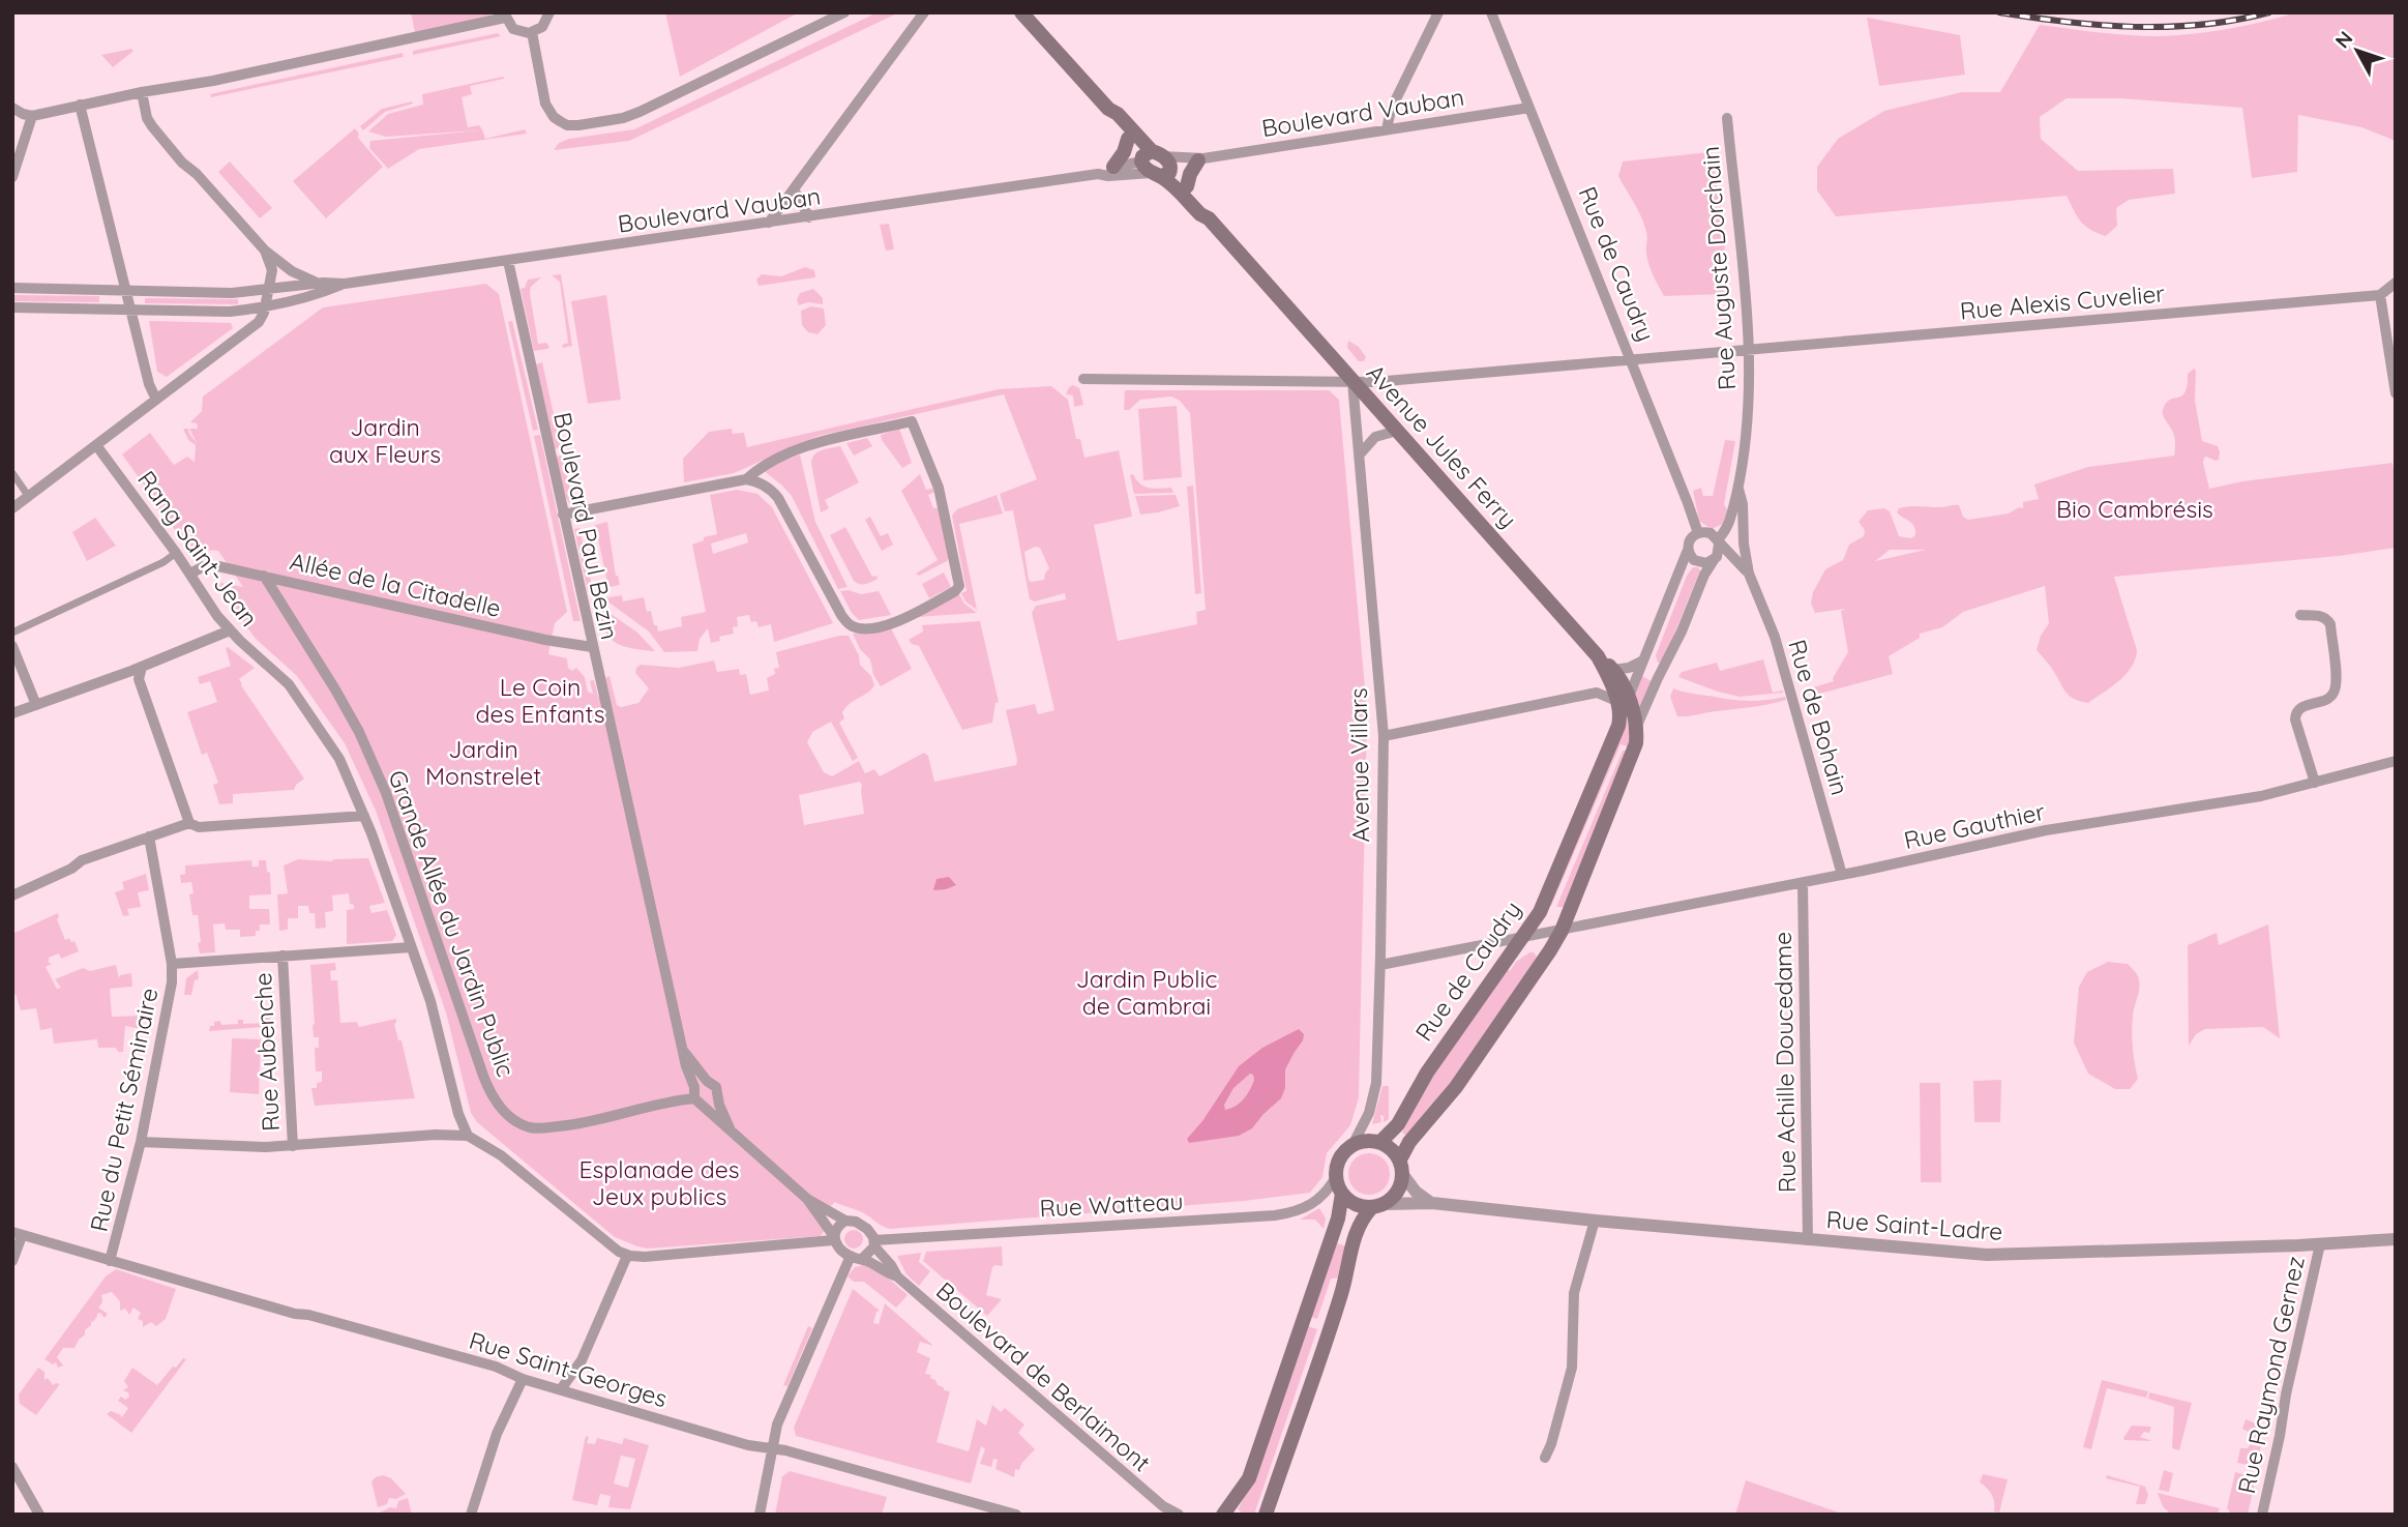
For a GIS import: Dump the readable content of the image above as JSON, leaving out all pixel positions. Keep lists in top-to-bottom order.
{
  "streets": {
    "main road": ["Rue de Caudry", "Avenue Jules Ferry"],
    "street": [
      "Boulevard Vauban",
      "Rue Auguste Dorchain",
      "Rue Alexis Cuvelier",
      "Boulevard Paul Bezin",
      "Rang Saint-Jean",
      "Allée de la Citadelle",
      "Rue de Bohain",
      "Avenue Villars",
      "Rue Gauthier",
      "Grande Allée du Jardin Public",
      "Rue Aubenche",
      "Rue Achille Doucedame",
      "Rue du Petit Séminaire",
      "Rue Watteau",
      "Rue Saint-Ladre",
      "Rue Saint-Georges",
      "Rue Raymond Gernez",
      "Boulevard de Berlaimont"
    ]
  },
  "crossings": [
    ["Boulevard Vauban", "Rue de Caudry"],
    ["Boulevard Vauban", "Avenue Jules Ferry"],
    ["Boulevard Vauban", "Boulevard Paul Bezin"],
    ["Rue de Caudry", "Rue Auguste Dorchain"],
    ["Rue de Caudry", "Rue Alexis Cuvelier"],
    ["Rue de Caudry", "Avenue Jules Ferry"],
    ["Rue de Caudry", "Rue de Bohain"],
    ["Rue de Caudry", "Avenue Villars"],
    ["Rue de Caudry", "Rue Gauthier"],
    ["Rue de Caudry", "Rue Watteau"],
    ["Rue de Caudry", "Rue Saint-Ladre"],
    ["Rue Auguste Dorchain", "Rue Alexis Cuvelier"],
    ["Rue Auguste Dorchain", "Rue de Bohain"],
    ["Rue Alexis Cuvelier", "Avenue Jules Ferry"],
    ["Rue Alexis Cuvelier", "Avenue Villars"],
    ["Avenue Jules Ferry", "Avenue Villars"],
    ["Boulevard Paul Bezin", "Allée de la Citadelle"],
    ["Boulevard Paul Bezin", "Grande Allée du Jardin Public"],
    ["Rang Saint-Jean", "Allée de la Citadelle"],
    ["Rang Saint-Jean", "Rue Aubenche"],
    ["Allée de la Citadelle", "Grande Allée du Jardin Public"],
    ["Rue de Bohain", "Rue Gauthier"],
    ["Avenue Villars", "Rue Gauthier"],
    ["Avenue Villars", "Rue Watteau"],
    ["Avenue Villars", "Rue Saint-Ladre"],
    ["Rue Gauthier", "Rue Achille Doucedame"],
    ["Rue Aubenche", "Rue du Petit Séminaire"],
    ["Rue Achille Doucedame", "Rue Saint-Ladre"],
    ["Rue du Petit Séminaire", "Rue Saint-Georges"],
    ["Rue Watteau", "Rue Saint-Ladre"],
    ["Rue Watteau", "Boulevard de Berlaimont"],
    ["Rue Saint-Ladre", "Rue Raymond Gernez"]
  ],
  "parks": [
    "Jardin aux Fleurs",
    "Bio Cambrésis",
    "Le Coin des Enfants",
    "Jardin Monstrelet",
    "Jardin Public de Cambrai",
    "Esplanade des Jeux publics"
  ],
  "north": "top left"
}
